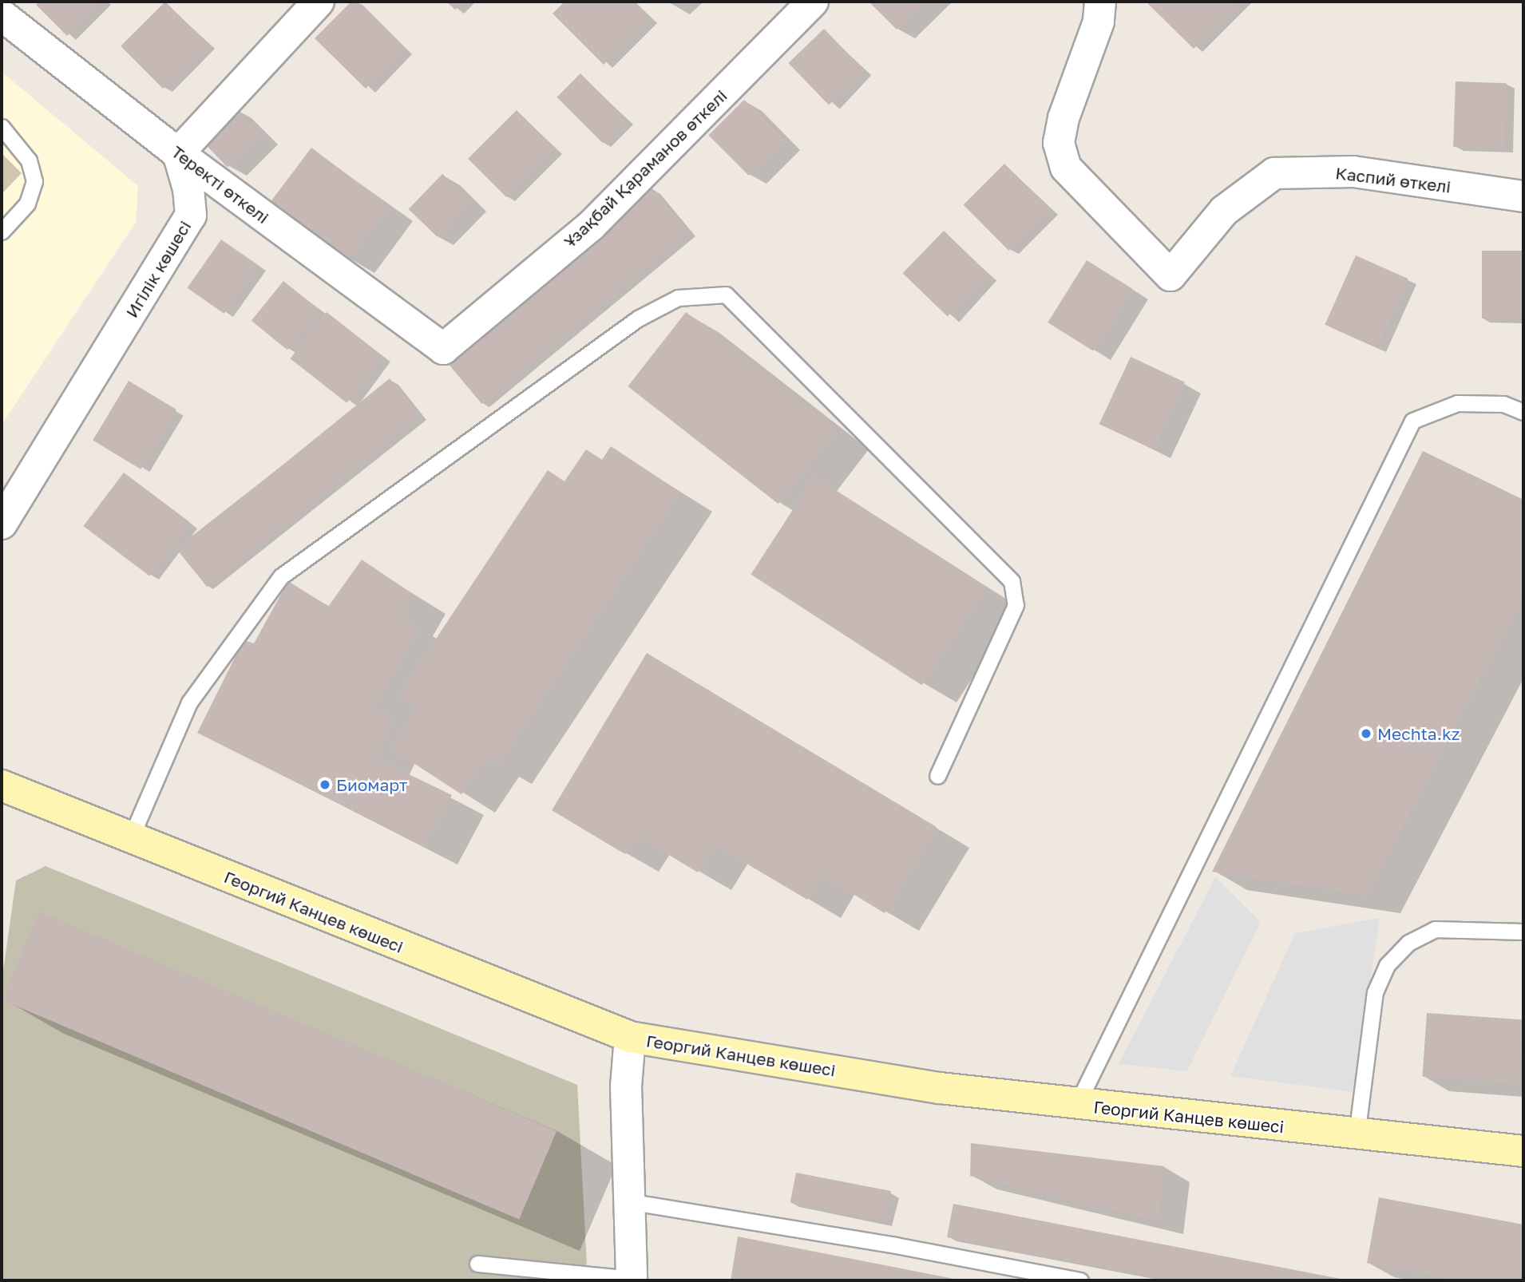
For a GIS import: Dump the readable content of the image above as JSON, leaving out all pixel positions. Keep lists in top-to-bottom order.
{
  "streets": {
    "main road": ["Георгий Канцев көшесі"],
    "street": [
      "Ұзақбай Қараманов өткелі",
      "Каспий өткелі",
      "Теректі өткелі",
      "Игілік көшесі"
    ]
  },
  "crossings": [
    ["Ұзақбай Қараманов өткелі", "Теректі өткелі"],
    ["Теректі өткелі", "Игілік көшесі"]
  ],
  "places": ["Mechta.kz", "Биомарт"]
}
